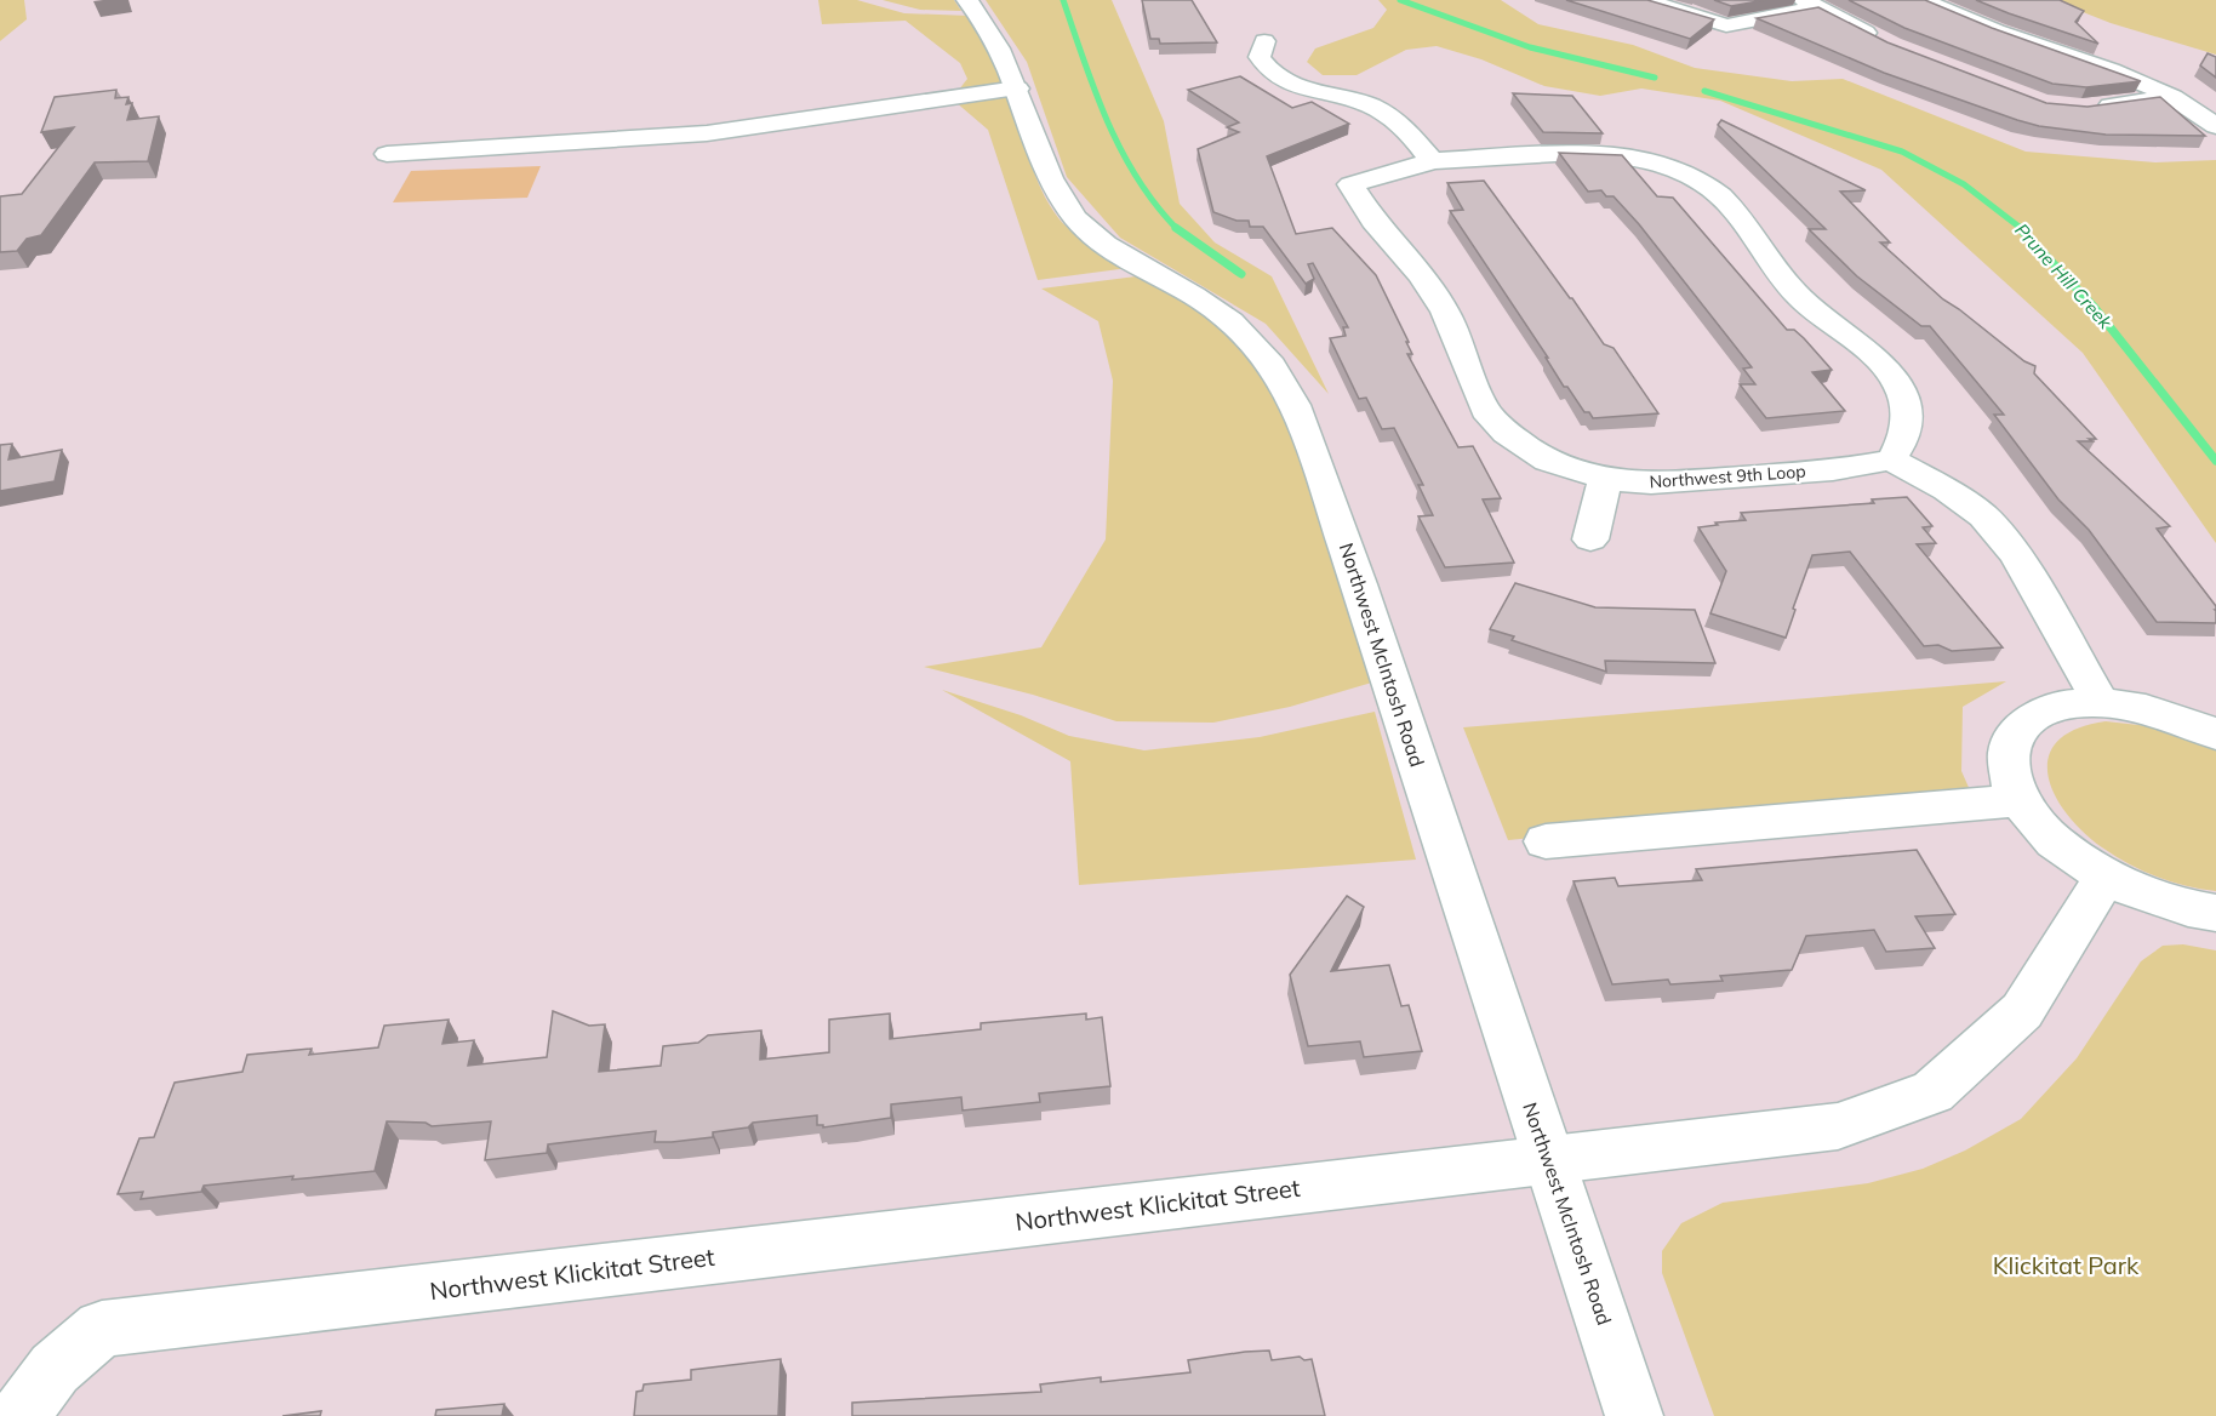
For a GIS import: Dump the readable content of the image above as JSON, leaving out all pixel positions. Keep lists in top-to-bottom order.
{
  "streets": {
    "street": ["Northwest 9th Loop", "Northwest McIntosh Road", "Northwest Klickitat Street"]
  },
  "crossings": [
    ["Northwest McIntosh Road", "Northwest Klickitat Street"]
  ],
  "water": ["Prune Hill Creek"],
  "parks": ["Klickitat Park"]
}
